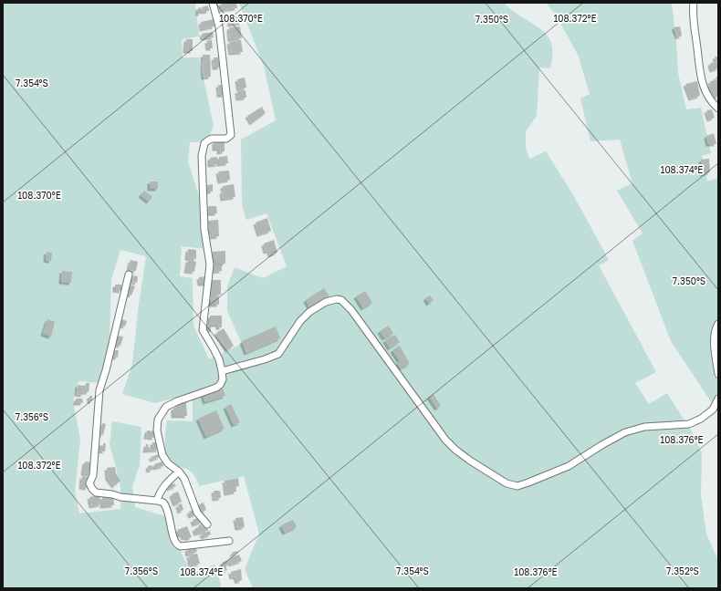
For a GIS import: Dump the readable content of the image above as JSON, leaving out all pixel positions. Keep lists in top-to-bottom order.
{
  "coordinates": [
    "108.370°E",
    "108.372°E",
    "7.350°S",
    "7.354°S",
    "108.374°E",
    "7.356°S",
    "108.376°E",
    "7.352°S"
  ]
}
